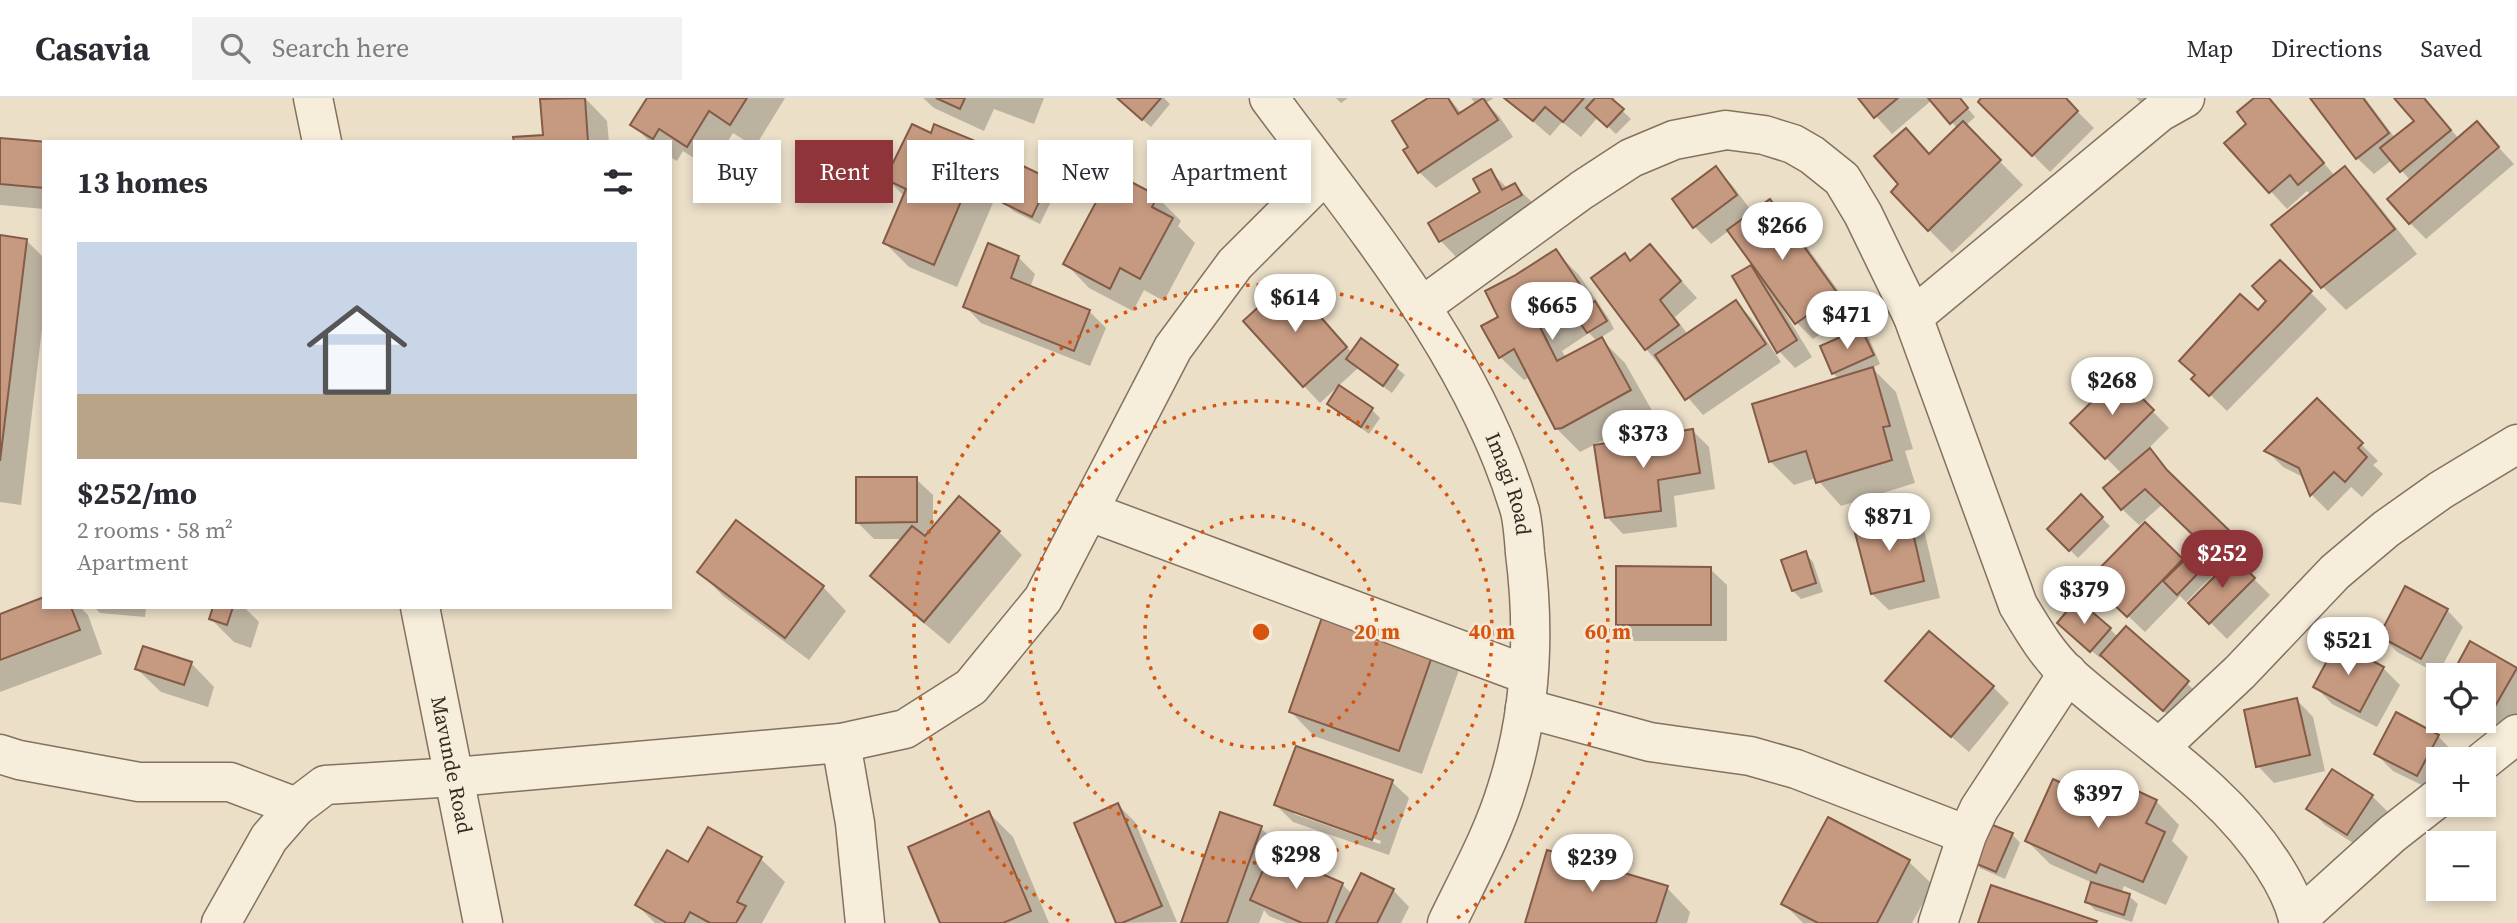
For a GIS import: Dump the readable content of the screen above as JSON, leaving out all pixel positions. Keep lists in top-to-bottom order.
{
  "streets": {
    "street": ["Imagi Road", "Mavunde Road"]
  },
  "page": {
    "header": "Casavia",
    "search": "Search here",
    "nav": ["Map", "Directions", "Saved"],
    "chip": [
      "Buy",
      "Rent",
      "Filters",
      "New",
      "Apartment"
    ],
    "heading": "13 homes",
    "price": [
      "$266",
      "$614",
      "$665",
      "$471",
      "$268",
      "$373",
      "$871",
      "$252",
      "$379",
      "$521",
      "$397",
      "$298",
      "$239"
    ],
    "list": [
      {
        "name": "$252/mo",
        "note": "2 rooms · 58 m² · Apartment"
      }
    ],
    "map_buttons": ["+", "−"]
  },
  "rings": ["20 m", "40 m", "60 m"]
}
